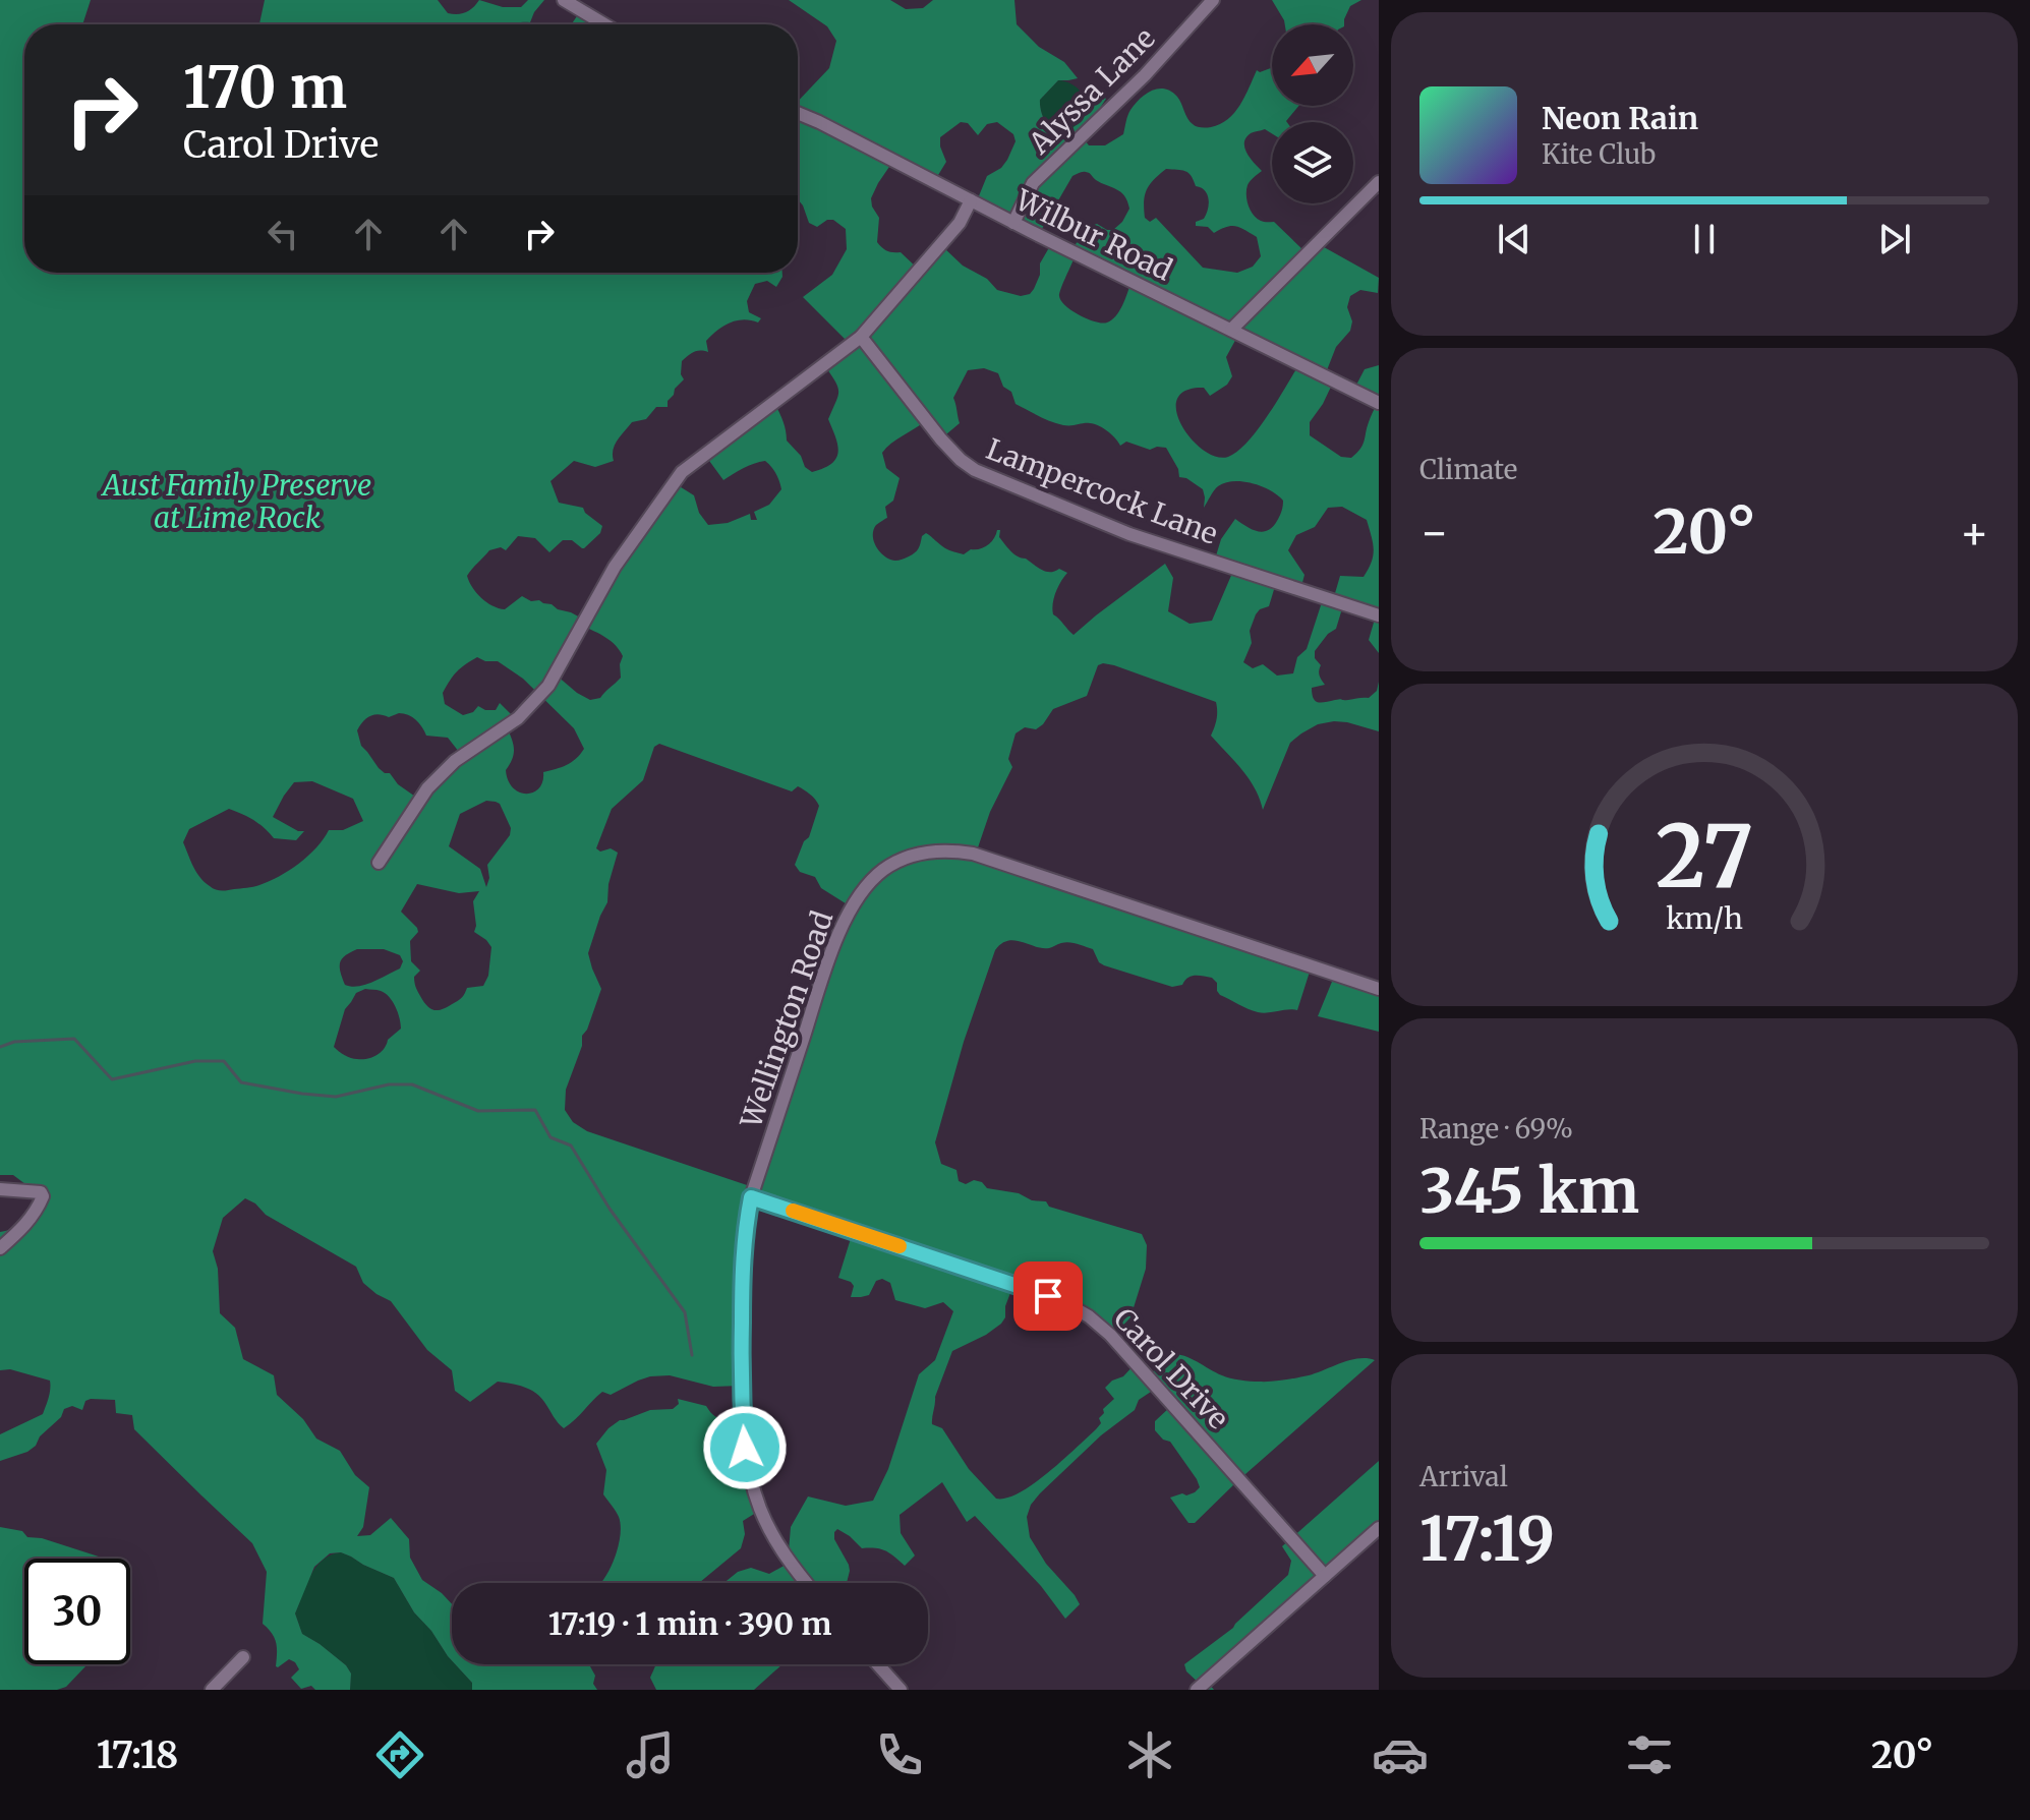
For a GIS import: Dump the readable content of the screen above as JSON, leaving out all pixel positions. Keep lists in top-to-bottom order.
{
  "streets": {
    "street": [
      "Alyssa Lane",
      "Wilbur Road",
      "Lampercock Lane",
      "Wellington Road",
      "Carol Drive"
    ]
  },
  "crossings": [
    ["Alyssa Lane", "Wilbur Road"],
    ["Wellington Road", "Carol Drive"]
  ],
  "parks": ["Aust Family Preserve at Lime Rock"],
  "north": "bottom left",
  "page": {
    "turn": ["170 m", "Carol Drive"],
    "song": ["Neon Rain", "Kite Club"],
    "tile": [
      "Climate",
      ["Range · 69%", "345 km"],
      ["Arrival", "17:19"]
    ],
    "heat": ["−", "20°", "+"],
    "limit": "30",
    "trip": "17:19 · 1 min · 390 m",
    "tabs": ["17:18", "20°"],
    "gauge": ["27", "km/h"]
  }
}
